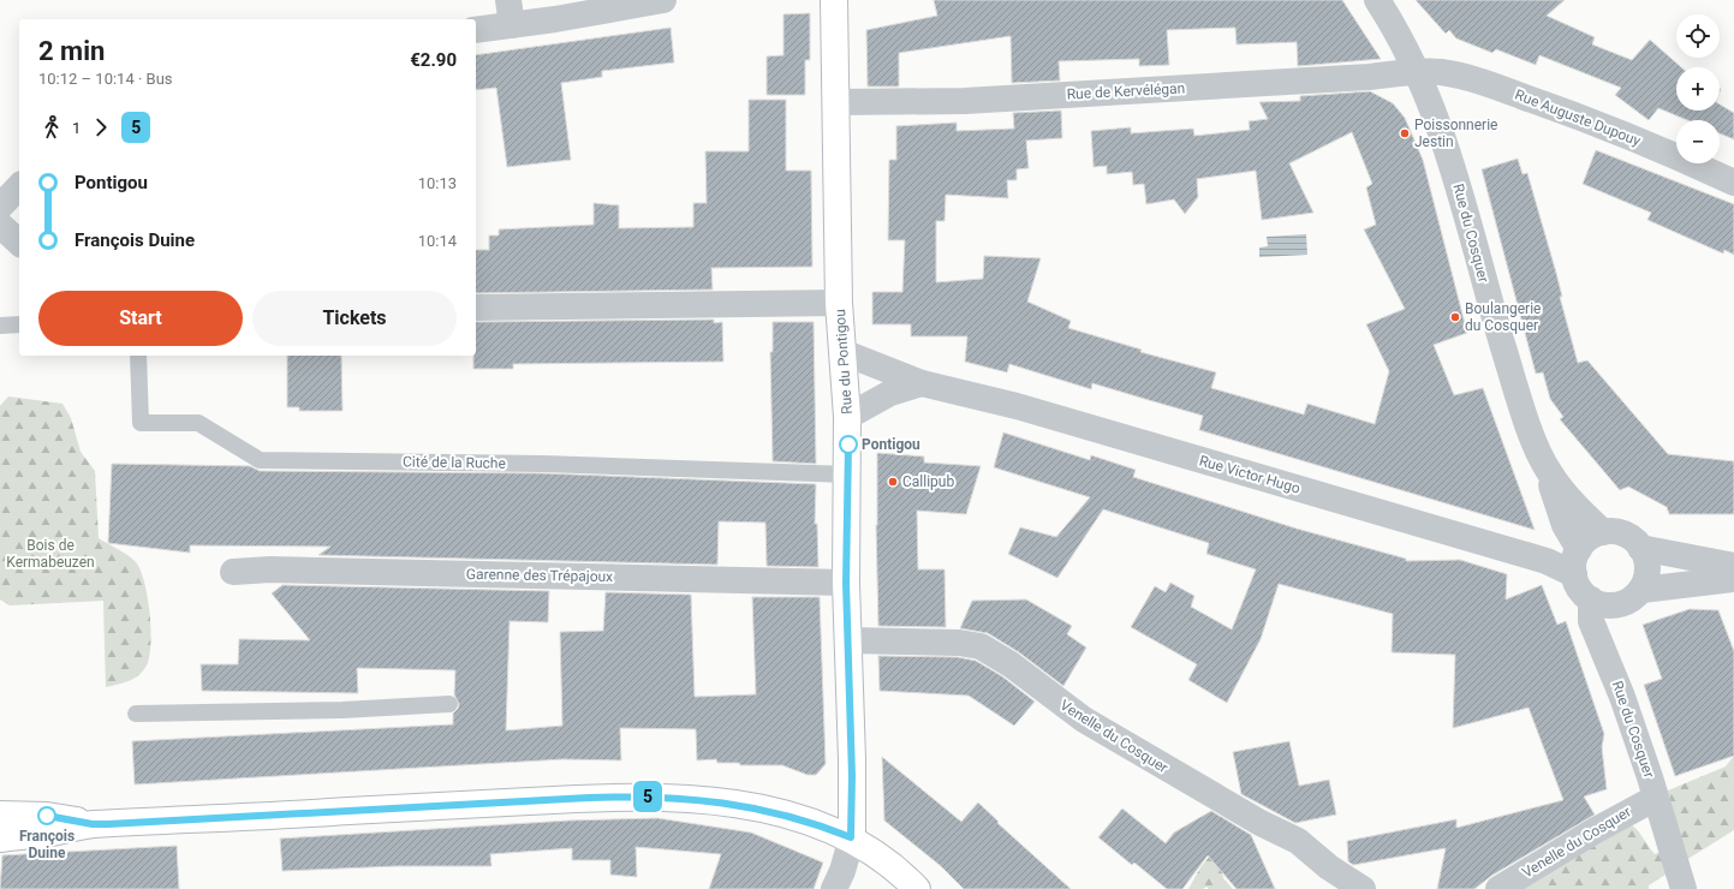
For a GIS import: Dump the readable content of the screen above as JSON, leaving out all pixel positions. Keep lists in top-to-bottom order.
{
  "streets": {
    "main road": ["Rue du Pontigou"],
    "street": [
      "Rue de Kervélégan",
      "Rue Auguste Dupouy",
      "Rue du Cosquer",
      "Rue Victor Hugo",
      "Garenne des Trépajoux",
      "Venelle du Cosquer"
    ],
    "lane": ["Cité de la Ruche"]
  },
  "crossings": [
    ["Rue de Kervélégan", "Rue Auguste Dupouy"],
    ["Rue de Kervélégan", "Rue du Cosquer"],
    ["Rue de Kervélégan", "Rue du Pontigou"],
    ["Rue Auguste Dupouy", "Rue du Cosquer"],
    ["Rue du Cosquer", "Rue Victor Hugo"],
    ["Rue du Cosquer", "Venelle du Cosquer"],
    ["Rue du Pontigou", "Cité de la Ruche"],
    ["Rue du Pontigou", "Rue Victor Hugo"],
    ["Rue du Pontigou", "Garenne des Trépajoux"],
    ["Rue du Pontigou", "Venelle du Cosquer"]
  ],
  "parks": ["Bois de Kermabeuzen"],
  "places": [
    "Poissonnerie Jestin",
    "Boulangerie du Cosquer",
    "Pontigou",
    "Callipub",
    "François Duine"
  ],
  "lines": ["bus line 5"],
  "page": {
    "on_map": "5",
    "map_buttons": ["+", "−"],
    "heading": ["2 min", "10:12 – 10:14 · Bus", "€2.90"],
    "legs": ["1", "5"],
    "list": [
      {
        "name": "Pontigou",
        "value": "10:13"
      },
      {
        "name": "François Duine",
        "value": "10:14"
      }
    ],
    "buttons": ["Start", "Tickets"]
  }
}
